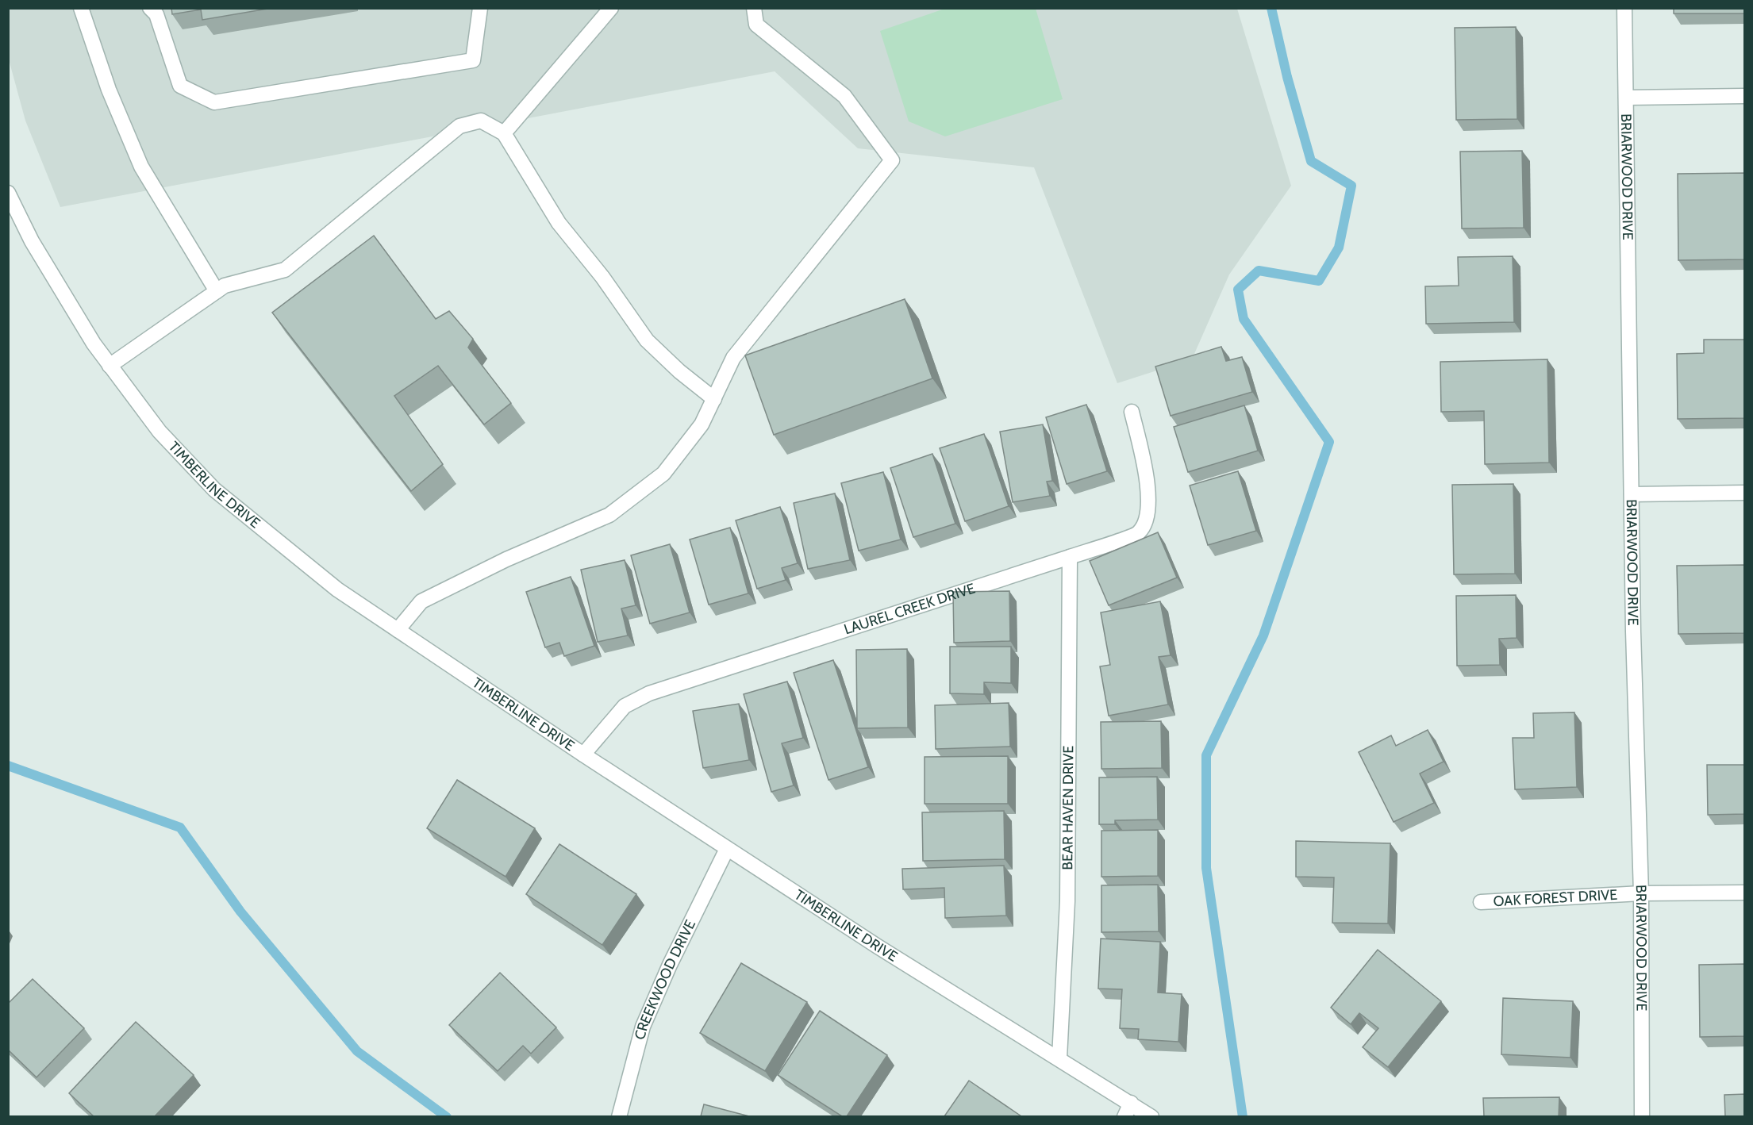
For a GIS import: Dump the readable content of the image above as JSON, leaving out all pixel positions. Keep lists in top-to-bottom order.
{
  "streets": {
    "street": [
      "BRIARWOOD DRIVE",
      "TIMBERLINE DRIVE",
      "LAUREL CREEK DRIVE",
      "BEAR HAVEN DRIVE",
      "OAK FOREST DRIVE",
      "CREEKWOOD DRIVE"
    ]
  },
  "crossings": [
    ["BRIARWOOD DRIVE", "OAK FOREST DRIVE"],
    ["TIMBERLINE DRIVE", "LAUREL CREEK DRIVE"],
    ["TIMBERLINE DRIVE", "BEAR HAVEN DRIVE"],
    ["TIMBERLINE DRIVE", "CREEKWOOD DRIVE"],
    ["LAUREL CREEK DRIVE", "BEAR HAVEN DRIVE"]
  ]
}
